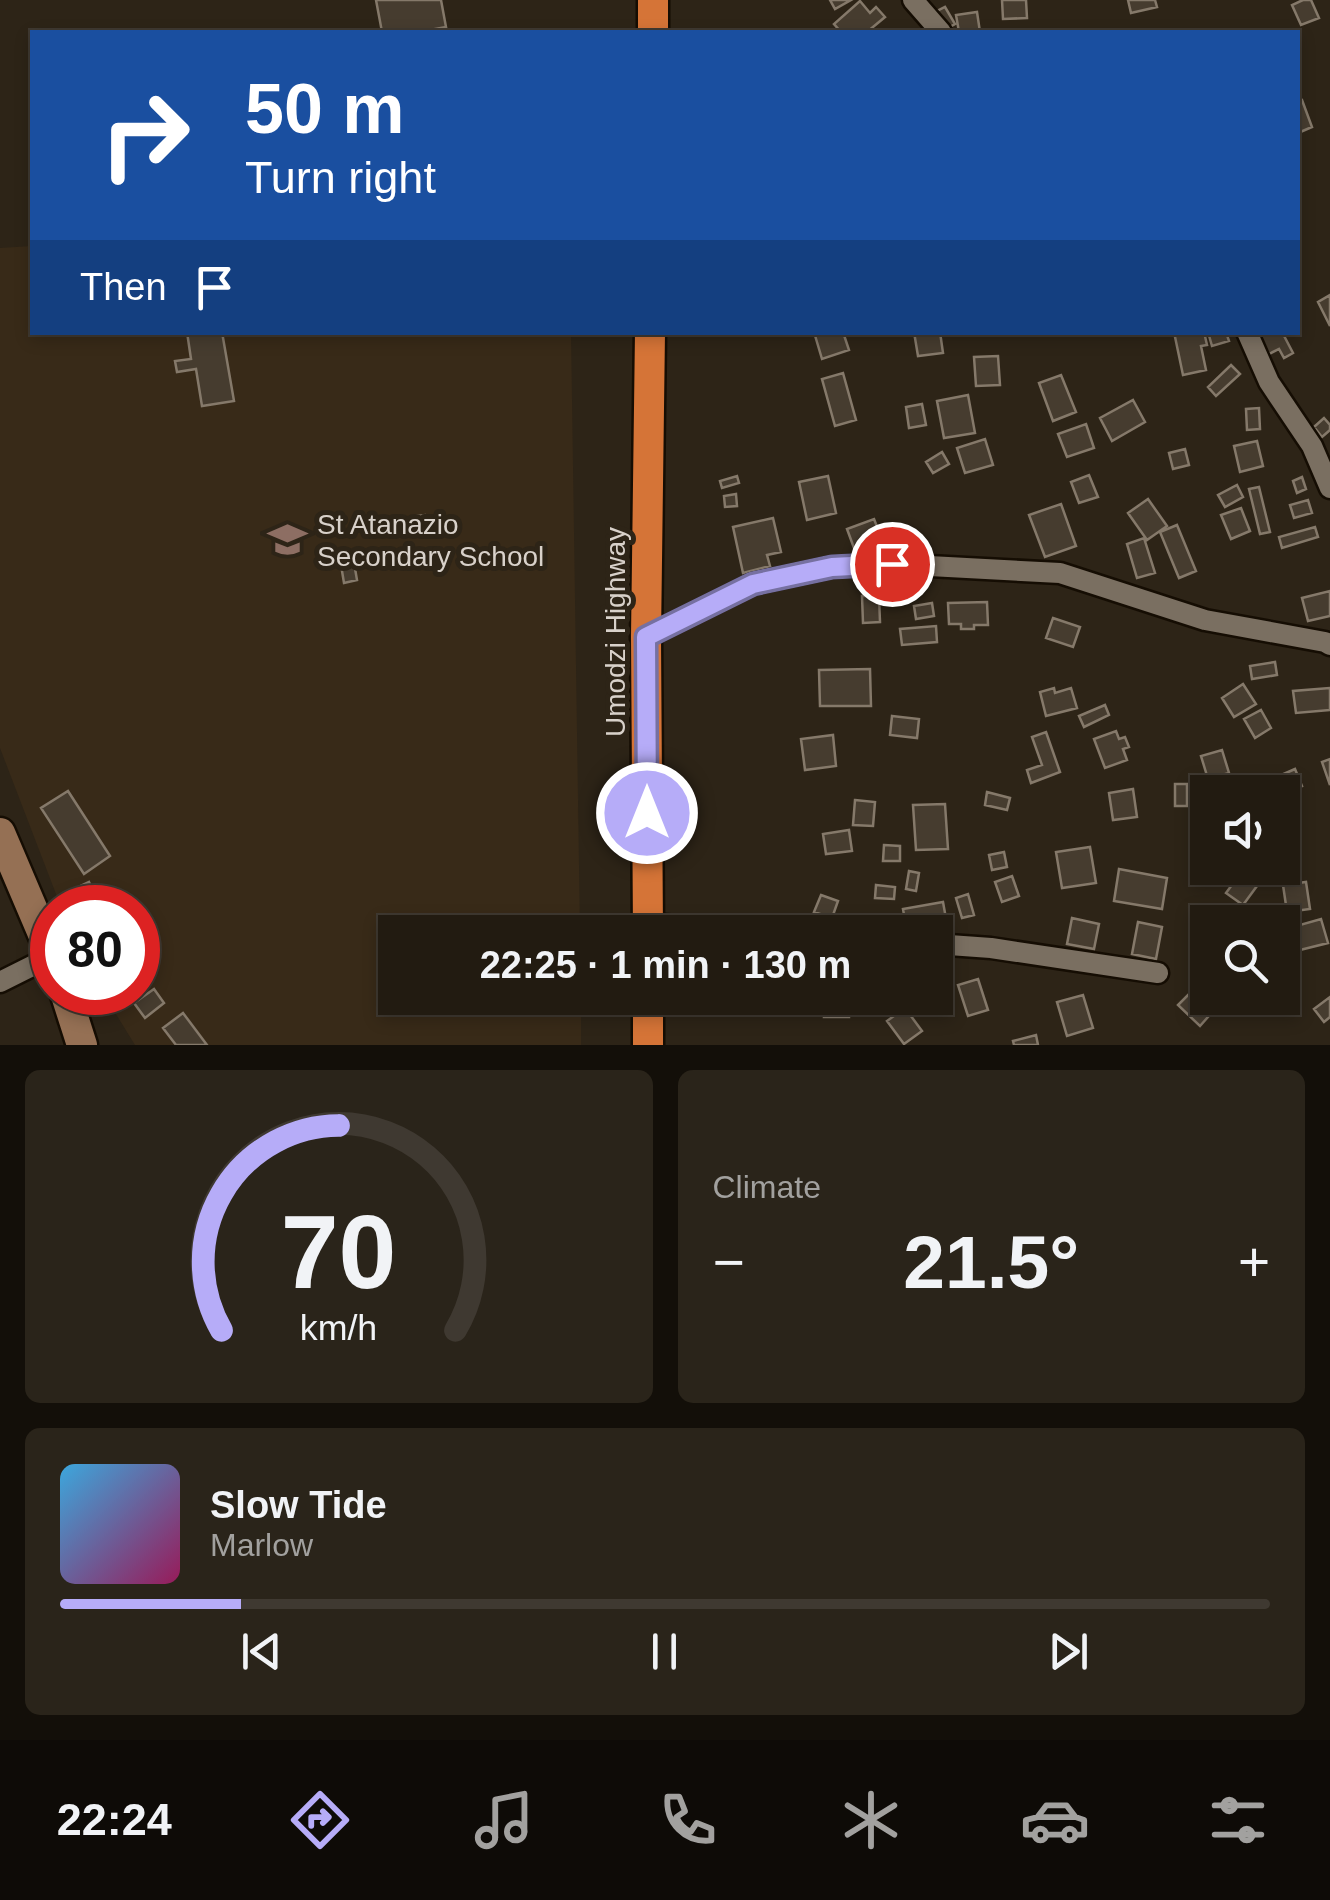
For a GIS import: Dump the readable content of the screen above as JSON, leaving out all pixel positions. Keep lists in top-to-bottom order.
{
  "streets": {
    "highway": ["Umodzi Highway"]
  },
  "places": {
    "school or university": ["St Atanazio Secondary School"]
  },
  "page": {
    "turn": ["50 m", "Turn right"],
    "then": "Then",
    "limit": "80",
    "trip": "22:25 · 1 min · 130 m",
    "tile": "Climate",
    "heat": ["−", "21.5°", "+"],
    "song": ["Slow Tide", "Marlow"],
    "tabs": "22:24",
    "gauge": ["70", "km/h"]
  }
}
